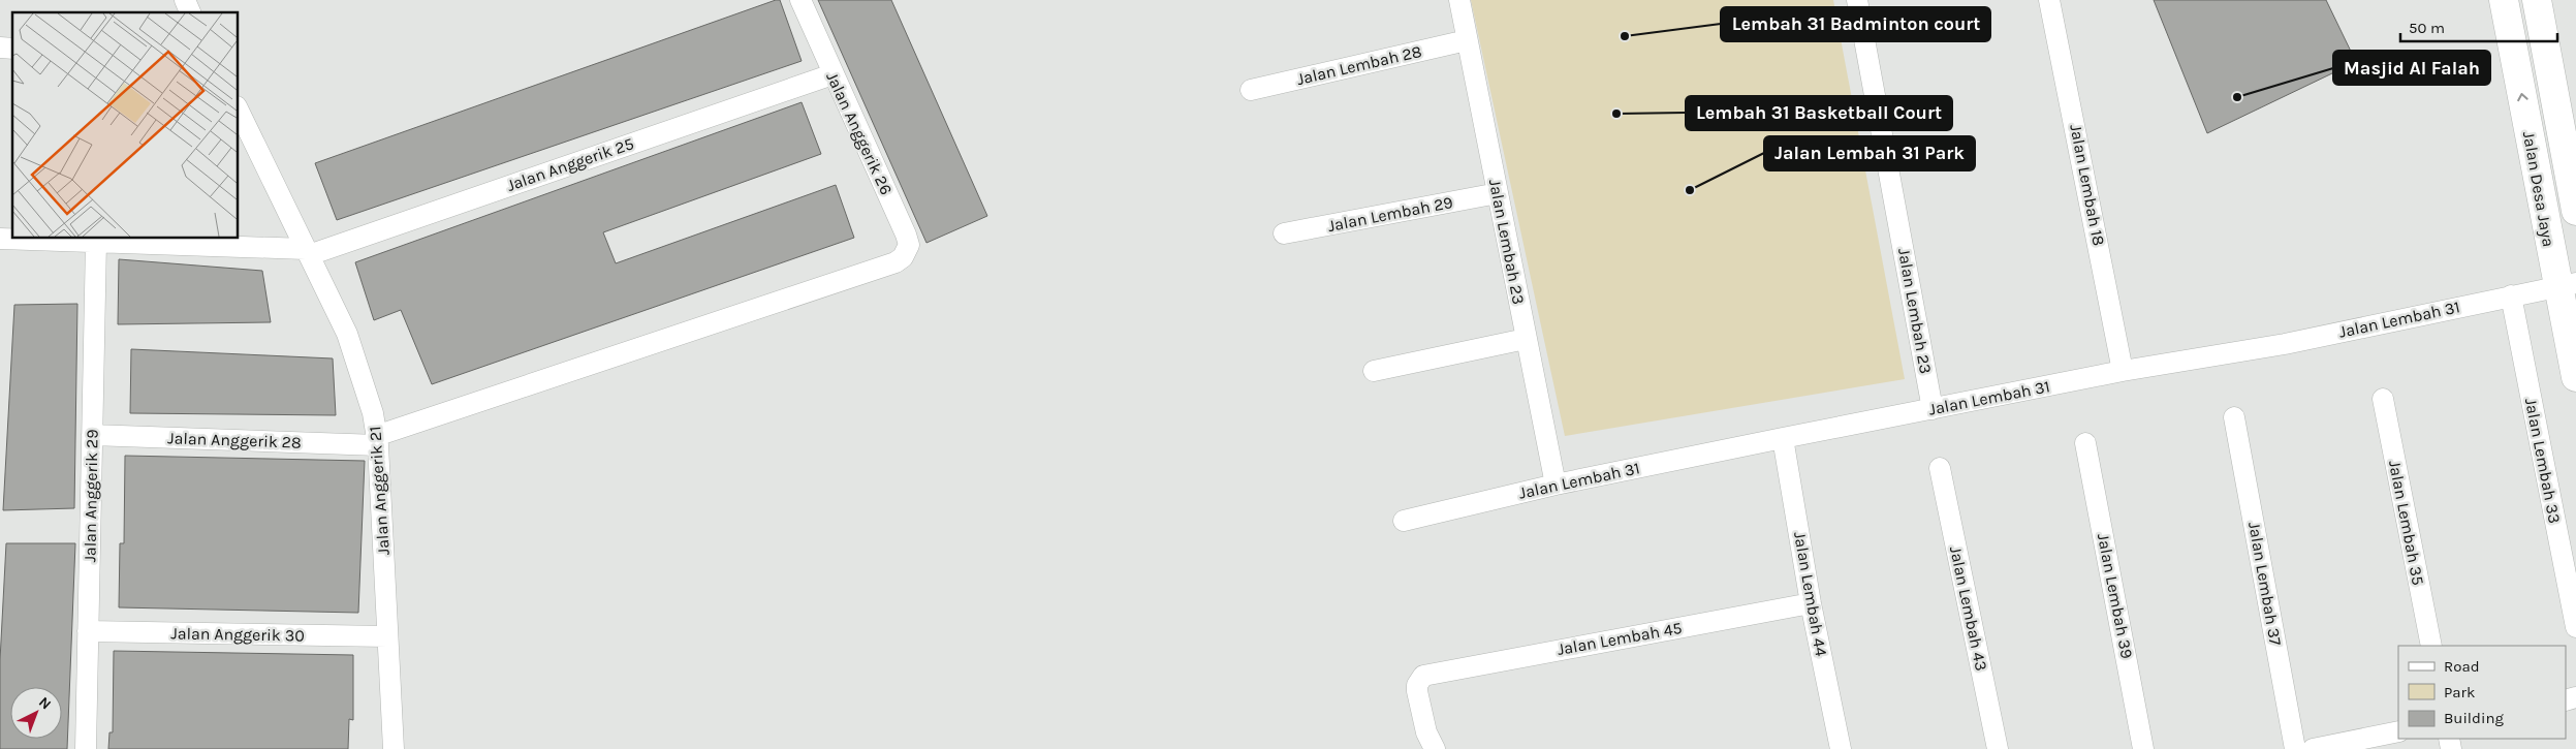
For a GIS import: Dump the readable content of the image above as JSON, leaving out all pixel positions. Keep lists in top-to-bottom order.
{
  "streets": {
    "main road": ["Jalan Desa Jaya"],
    "street": [
      "Jalan Lembah 28",
      "Jalan Anggerik 26",
      "Jalan Anggerik 25",
      "Jalan Lembah 18",
      "Jalan Lembah 29",
      "Jalan Lembah 23",
      "Jalan Lembah 31",
      "Jalan Anggerik 28",
      "Jalan Lembah 33",
      "Jalan Anggerik 21",
      "Jalan Anggerik 29",
      "Jalan Lembah 35",
      "Jalan Lembah 37",
      "Jalan Lembah 44",
      "Jalan Lembah 39",
      "Jalan Lembah 43",
      "Jalan Anggerik 30",
      "Jalan Lembah 45"
    ]
  },
  "crossings": [
    ["Jalan Lembah 28", "Jalan Lembah 23"],
    ["Jalan Anggerik 26", "Jalan Anggerik 25"],
    ["Jalan Anggerik 26", "Jalan Anggerik 28"],
    ["Jalan Anggerik 26", "Jalan Anggerik 21"],
    ["Jalan Anggerik 25", "Jalan Anggerik 21"],
    ["Jalan Lembah 18", "Jalan Lembah 31"],
    ["Jalan Desa Jaya", "Jalan Lembah 31"],
    ["Jalan Lembah 29", "Jalan Lembah 23"],
    ["Jalan Lembah 23", "Jalan Lembah 31"],
    ["Jalan Lembah 31", "Jalan Lembah 33"],
    ["Jalan Lembah 31", "Jalan Lembah 44"],
    ["Jalan Anggerik 28", "Jalan Anggerik 21"],
    ["Jalan Anggerik 28", "Jalan Anggerik 29"],
    ["Jalan Anggerik 21", "Jalan Anggerik 30"],
    ["Jalan Anggerik 29", "Jalan Anggerik 30"],
    ["Jalan Lembah 44", "Jalan Lembah 45"]
  ],
  "places": [
    "Lembah 31 Badminton court",
    "Masjid Al Falah",
    "Lembah 31 Basketball Court",
    "Jalan Lembah 31 Park"
  ],
  "legend": ["Road", "Park", "Building"],
  "scale_bar": "50 m",
  "north": "top right"
}
